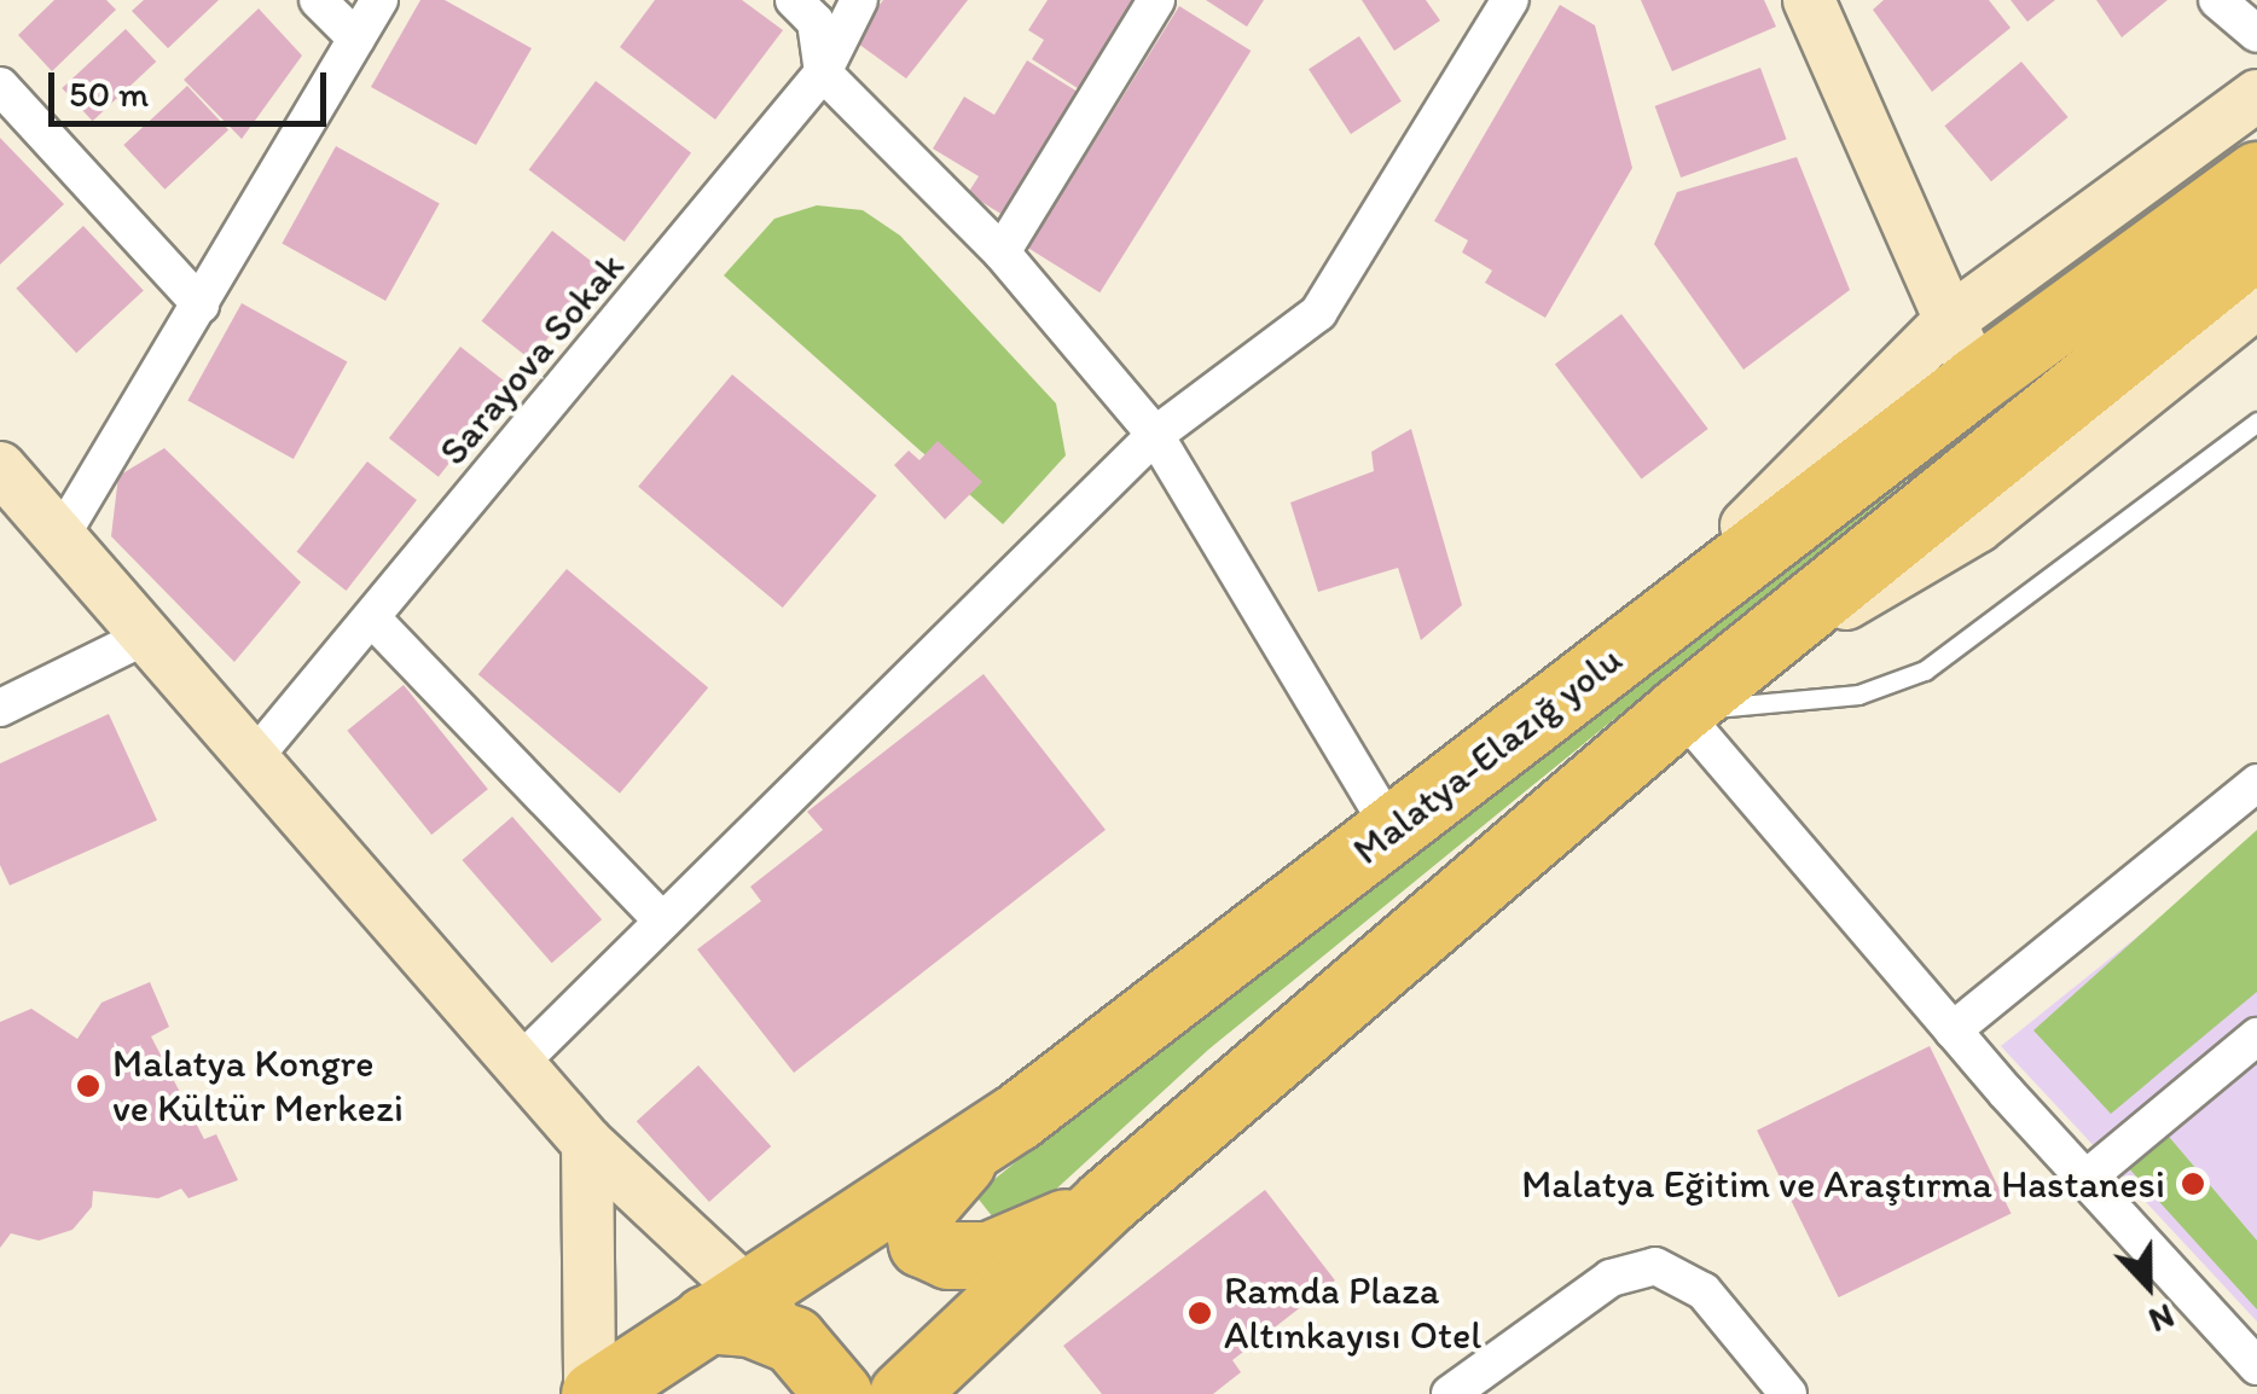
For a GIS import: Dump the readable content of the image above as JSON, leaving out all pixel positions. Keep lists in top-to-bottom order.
{
  "streets": {
    "highway": ["Malatya-Elazığ yolu"],
    "street": ["Sarayova Sokak"]
  },
  "places": ["Malatya Kongre ve Kültür Merkezi", "Malatya Eğitim ve Araştırma Hastanesi", "Ramda Plaza Altınkayısı Otel"],
  "scale_bar": "50 m",
  "north": "bottom"
}
